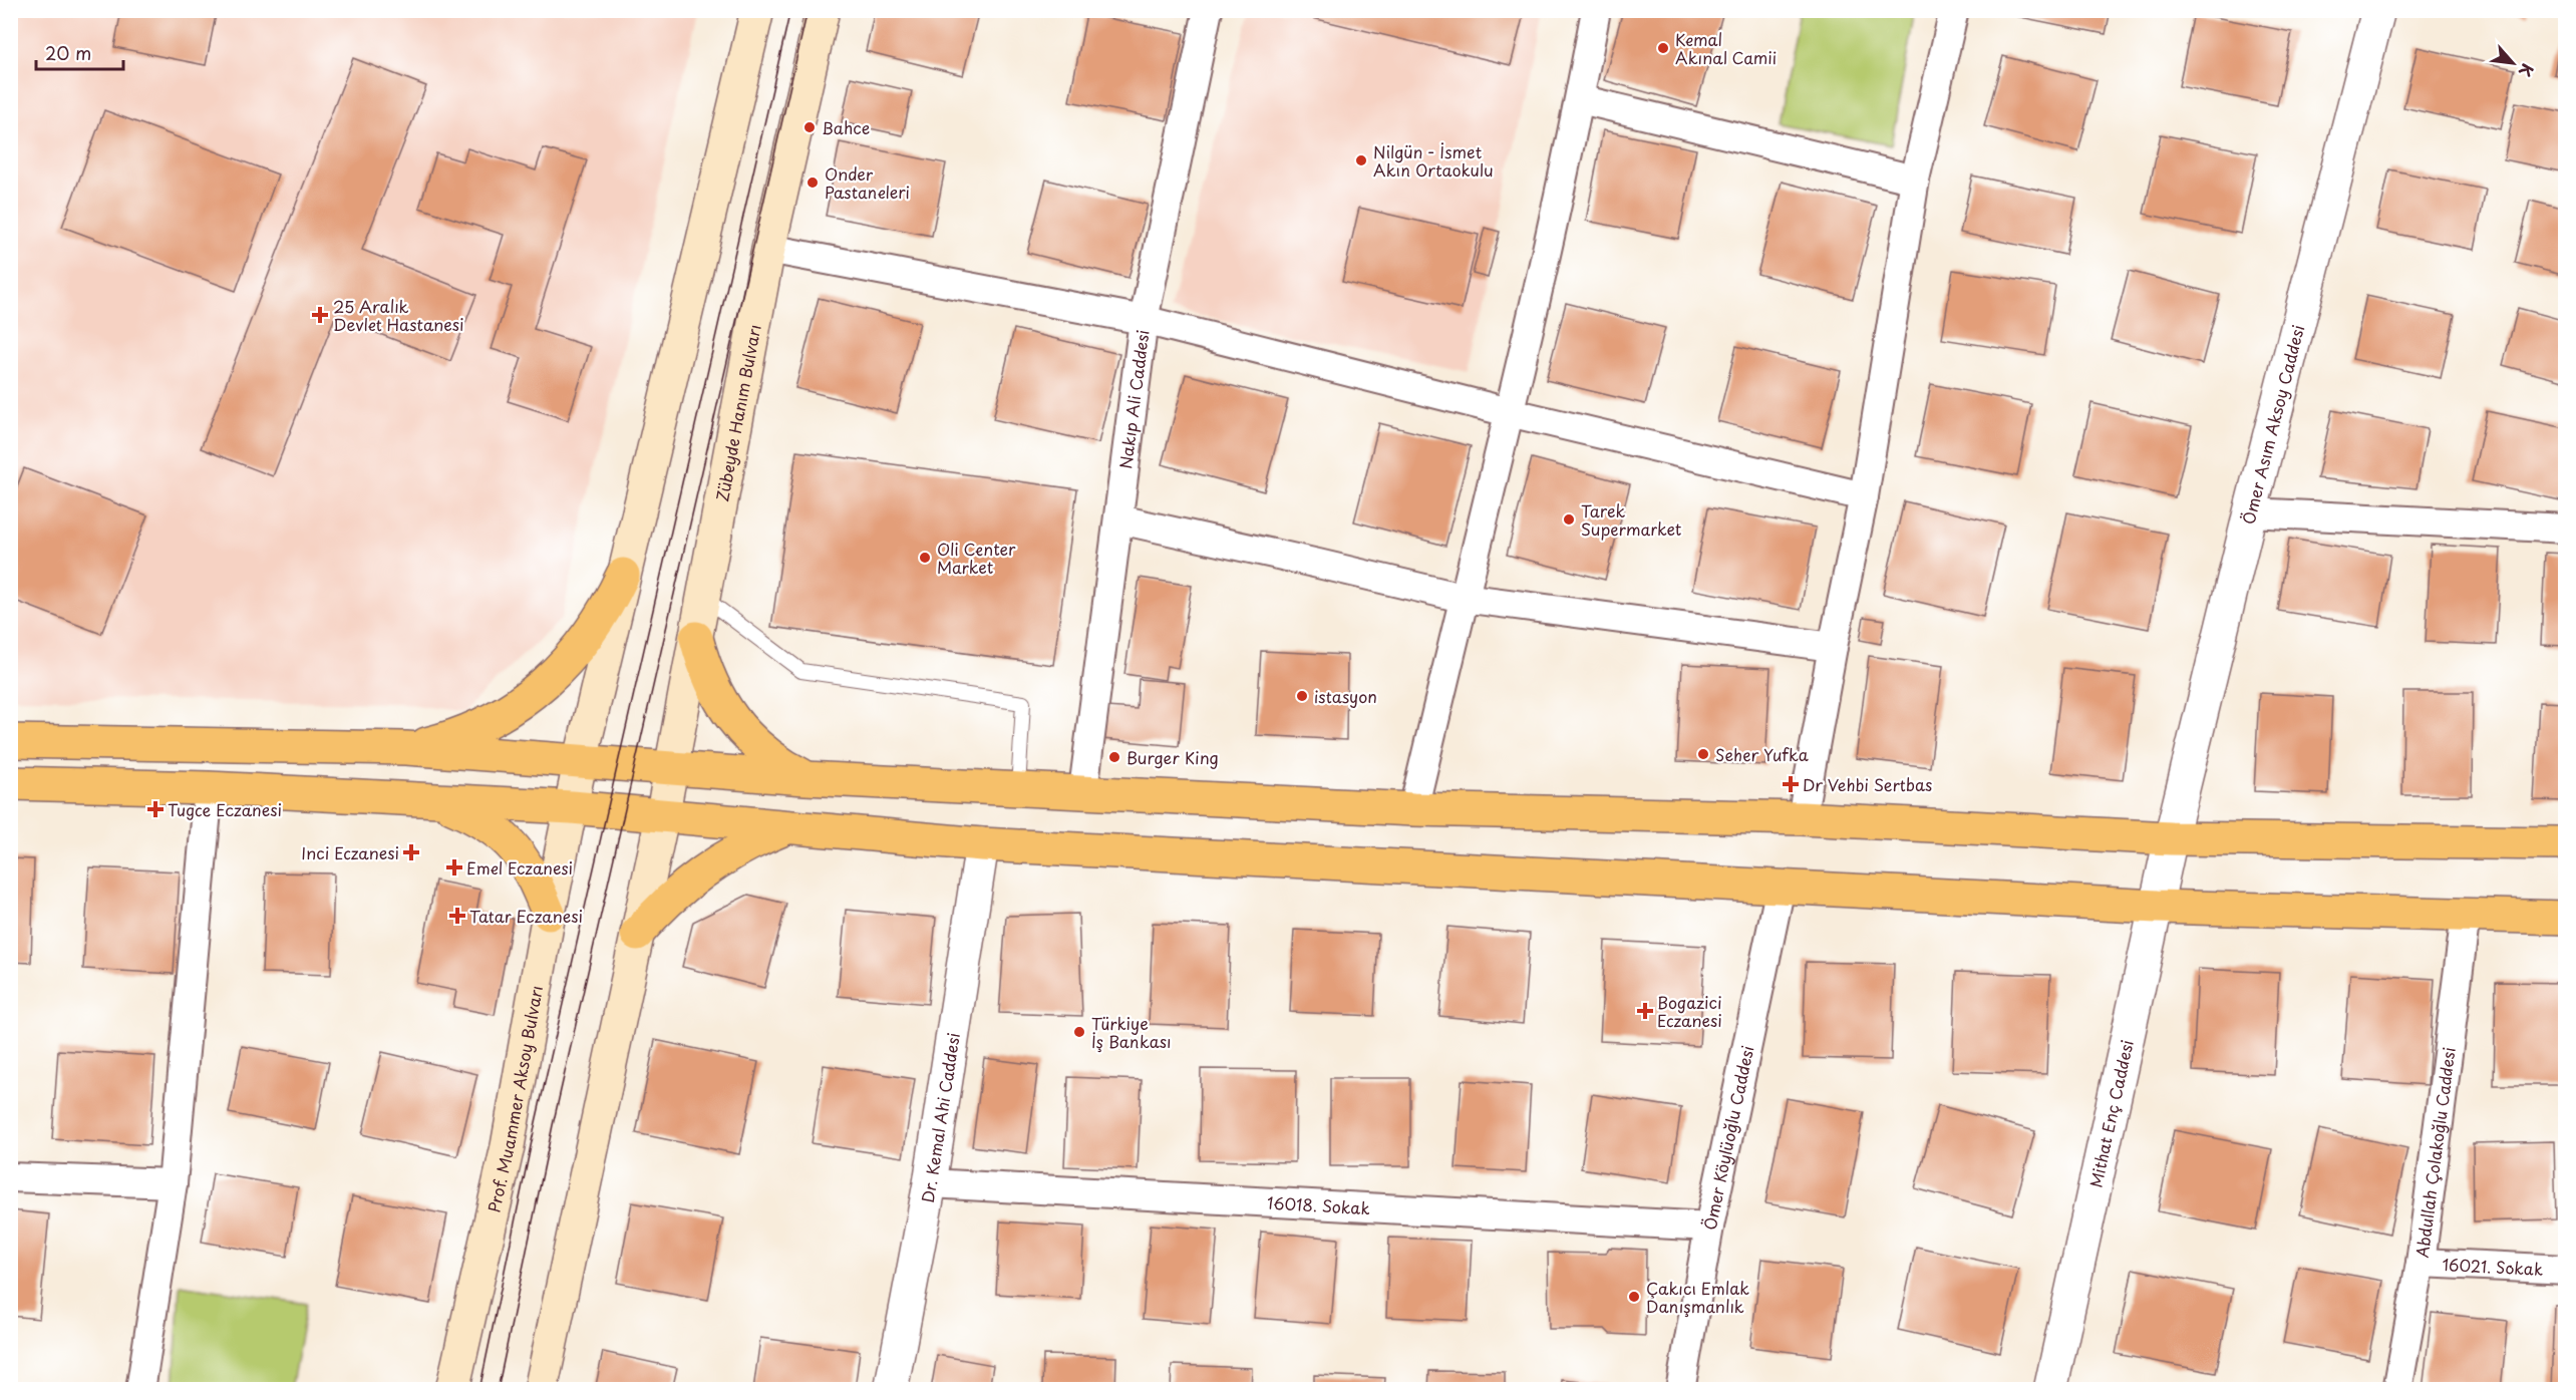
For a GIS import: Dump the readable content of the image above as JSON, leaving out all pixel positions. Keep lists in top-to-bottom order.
{
  "streets": {
    "main road": ["Zübeyde Hanım Bulvarı", "Prof. Muammer Aksoy Bulvarı"],
    "street": [
      "Nakıp Ali Caddesi",
      "Ömer Asım Aksoy Caddesi",
      "Mithat Enç Caddesi",
      "Dr. Kemal Ahi Caddesi",
      "Ömer Köylüoğlu Caddesi",
      "Abdullah Çolakoğlu Caddesi",
      "16018. Sokak",
      "16021. Sokak"
    ]
  },
  "crossings": [
    ["Ömer Asım Aksoy Caddesi", "Mithat Enç Caddesi"],
    ["Dr. Kemal Ahi Caddesi", "16018. Sokak"],
    ["Ömer Köylüoğlu Caddesi", "16018. Sokak"],
    ["Abdullah Çolakoğlu Caddesi", "16021. Sokak"]
  ],
  "places": {
    "other": [
      "Kemal Akınal Camii",
      "Bahce",
      "Nilgün - İsmet Akın Ortaokulu",
      "Onder Pastaneleri",
      "Tarek Supermarket",
      "Oli Center Market",
      "istasyon",
      "Seher Yufka",
      "Burger King",
      "Türkiye İş Bankası",
      "Çakıcı Emlak Danışmanlık"
    ],
    "health": [
      "25 Aralık Devlet Hastanesi",
      "Dr Vehbi Sertbas",
      "Tugce Eczanesi",
      "Inci Eczanesi",
      "Emel Eczanesi",
      "Tatar Eczanesi",
      "Bogazici Eczanesi"
    ]
  },
  "scale_bar": "20 m",
  "north": "bottom right"
}
